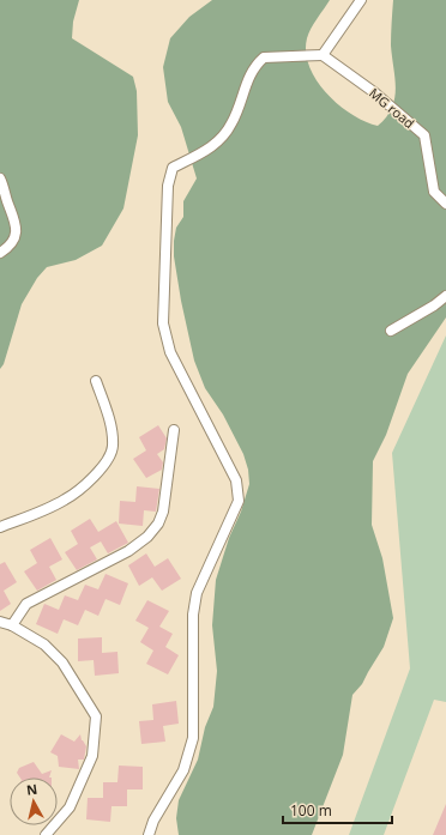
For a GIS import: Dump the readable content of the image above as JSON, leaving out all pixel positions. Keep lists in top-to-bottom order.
{
  "streets": {
    "street": ["MG road"]
  },
  "scale_bar": "100 m",
  "north": "top"
}
